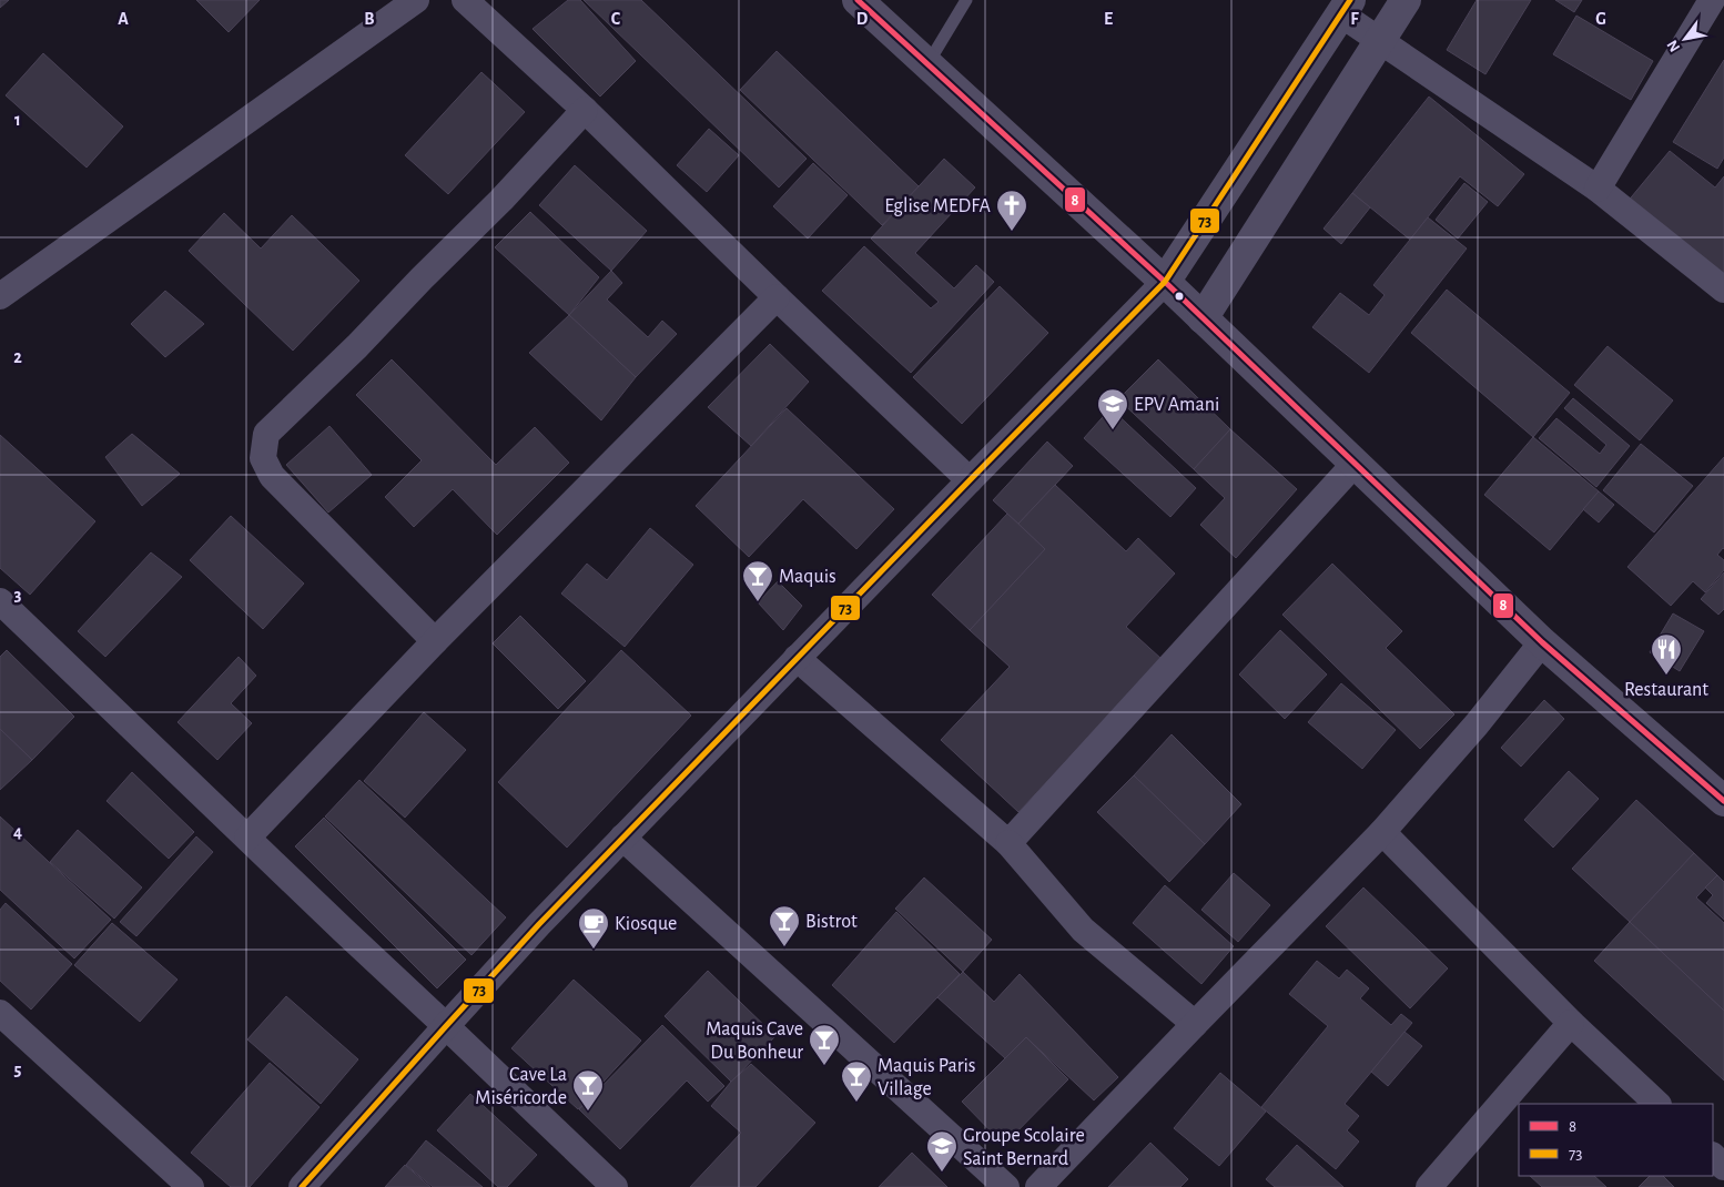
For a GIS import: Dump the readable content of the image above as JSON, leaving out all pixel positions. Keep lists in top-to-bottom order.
{
  "places": {
    "church": ["Eglise MEDFA"],
    "school or university": ["EPV Amani", "Groupe Scolaire Saint Bernard"],
    "bar": [
      "Maquis",
      "Bistrot",
      "Maquis Cave Du Bonheur",
      "Maquis Paris Village",
      "Cave La Miséricorde"
    ],
    "restaurant": ["Restaurant"],
    "cafe": ["Kiosque"]
  },
  "lines": ["transit line 8", "transit line 73"],
  "legend": ["8", "73"],
  "north": "bottom left",
  "grid": {
    "columns": [
      "A",
      "B",
      "C",
      "D",
      "E",
      "F",
      "G"
    ],
    "rows": [
      "1",
      "2",
      "3",
      "4",
      "5"
    ]
  }
}
